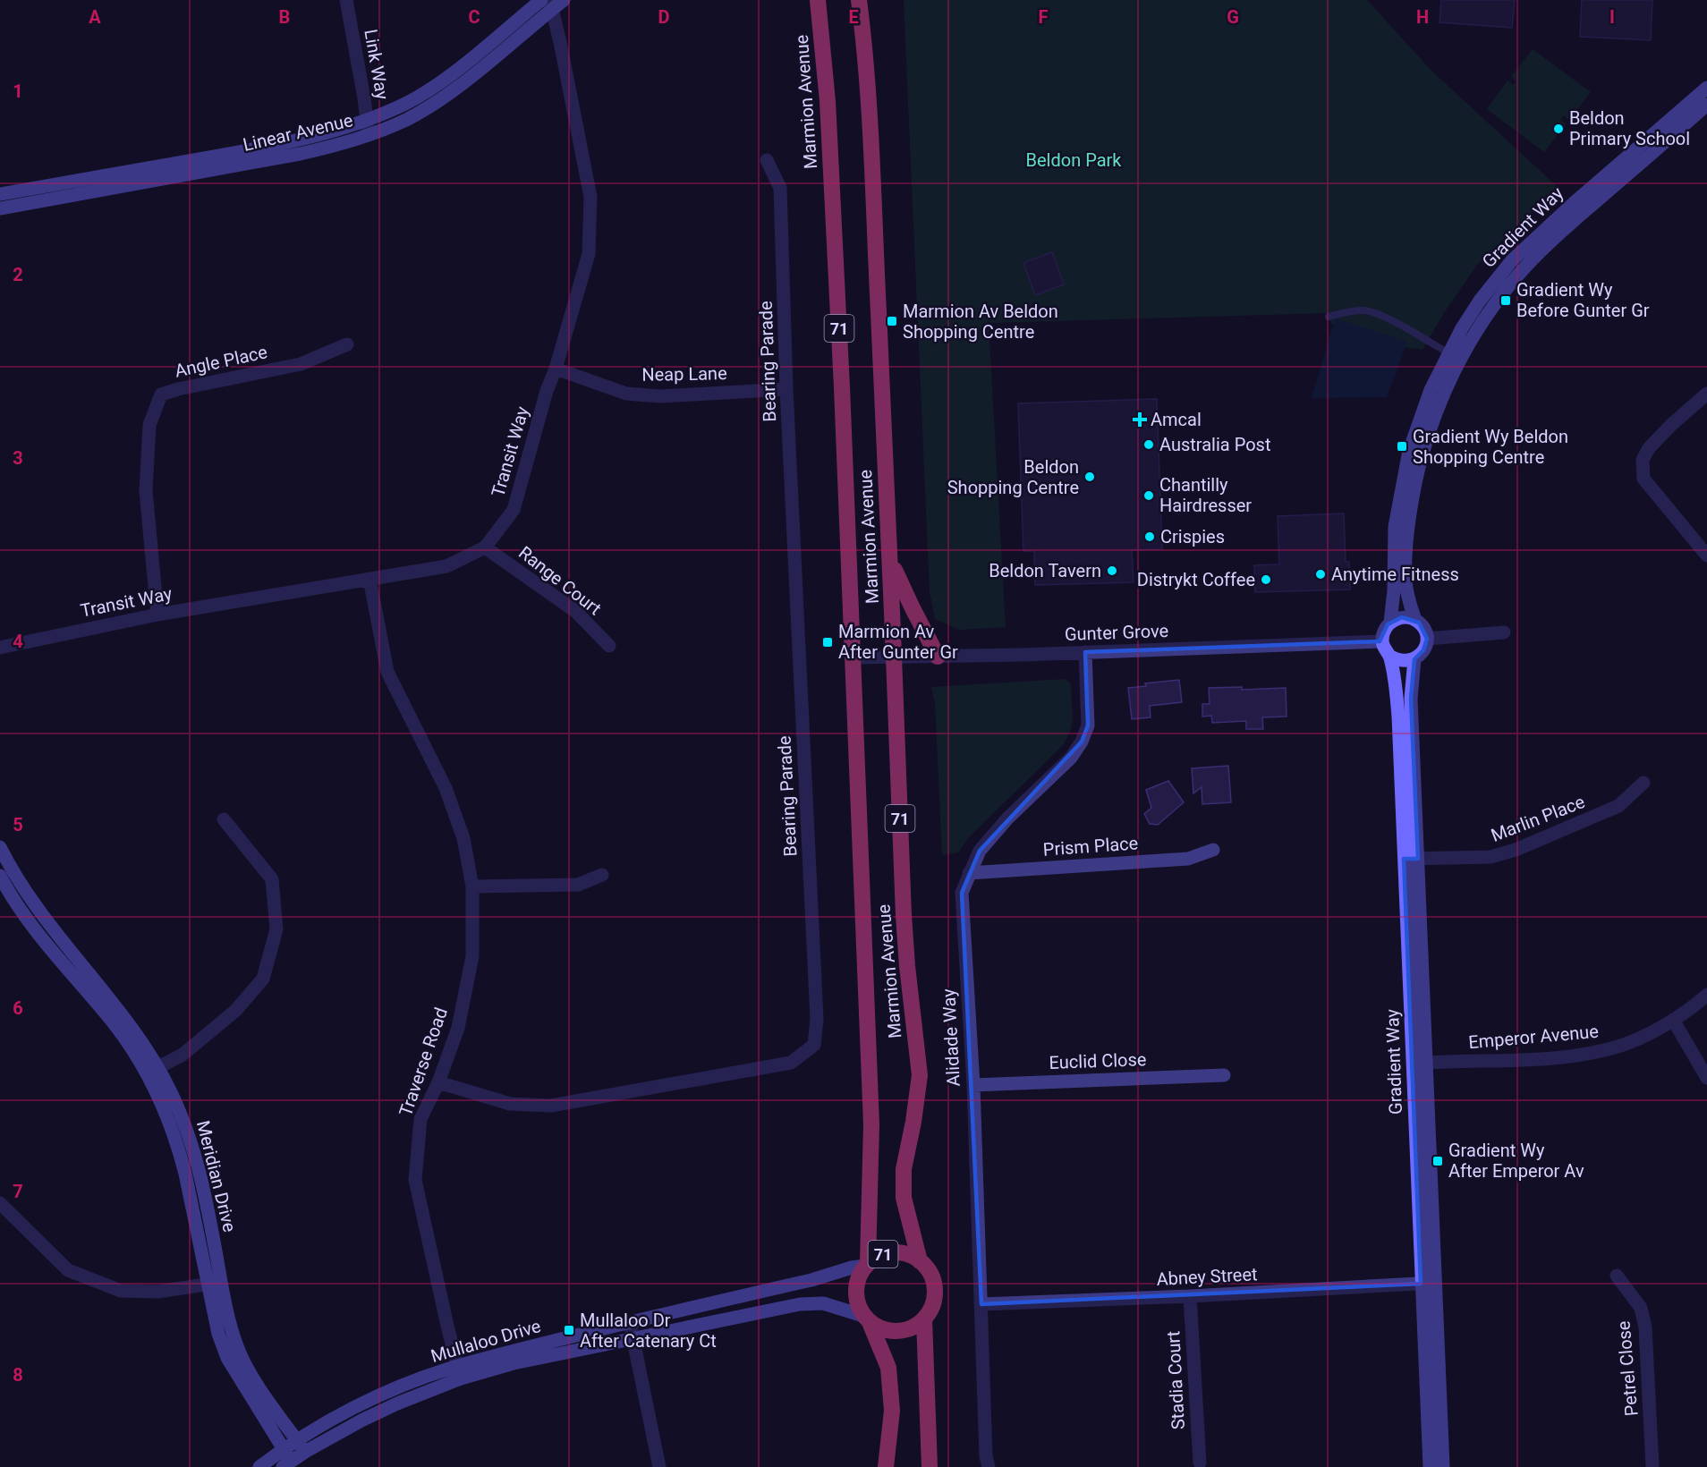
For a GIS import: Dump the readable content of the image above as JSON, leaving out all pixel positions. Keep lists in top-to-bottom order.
{
  "streets": {
    "highway": ["Marmion Avenue", "71"],
    "street": [
      "Link Way",
      "Linear Avenue",
      "Gradient Way",
      "Angle Place",
      "Bearing Parade",
      "Neap Lane",
      "Transit Way",
      "Range Court",
      "Gunter Grove",
      "Marlin Place",
      "Prism Place",
      "Emperor Avenue",
      "Alidade Way",
      "Euclid Close",
      "Traverse Road",
      "Meridian Drive",
      "Abney Street",
      "Mullaloo Drive",
      "Petrel Close",
      "Stadia Court"
    ]
  },
  "crossings": [
    ["Link Way", "Linear Avenue"],
    ["Marmion Avenue", "71"],
    ["Marmion Avenue", "Gunter Grove"],
    ["Marmion Avenue", "Mullaloo Drive"],
    ["Linear Avenue", "Transit Way"],
    ["Gradient Way", "Gunter Grove"],
    ["Gradient Way", "Marlin Place"],
    ["Gradient Way", "Emperor Avenue"],
    ["Gradient Way", "Abney Street"],
    ["71", "Mullaloo Drive"],
    ["Angle Place", "Transit Way"],
    ["Bearing Parade", "Neap Lane"],
    ["Bearing Parade", "Traverse Road"],
    ["Neap Lane", "Transit Way"],
    ["Transit Way", "Range Court"],
    ["Transit Way", "Traverse Road"],
    ["Gunter Grove", "Alidade Way"],
    ["Prism Place", "Alidade Way"],
    ["Alidade Way", "Euclid Close"],
    ["Alidade Way", "Abney Street"],
    ["Traverse Road", "Mullaloo Drive"],
    ["Meridian Drive", "Mullaloo Drive"],
    ["Abney Street", "Stadia Court"]
  ],
  "parks": ["Beldon Park"],
  "places": {
    "other": [
      "Beldon Primary School",
      "Australia Post",
      "Beldon Shopping Centre",
      "Chantilly Hairdresser",
      "Crispies",
      "Beldon Tavern",
      "Anytime Fitness",
      "Distrykt Coffee"
    ],
    "transit": [
      "Gradient Wy Before Gunter Gr",
      "Marmion Av Beldon Shopping Centre",
      "Gradient Wy Beldon Shopping Centre",
      "Marmion Av After Gunter Gr",
      "Gradient Wy After Emperor Av",
      "Mullaloo Dr After Catenary Ct"
    ],
    "health": ["Amcal"]
  },
  "grid": {
    "columns": [
      "A",
      "B",
      "C",
      "D",
      "E",
      "F",
      "G",
      "H",
      "I"
    ],
    "rows": [
      "1",
      "2",
      "3",
      "4",
      "5",
      "6",
      "7",
      "8"
    ]
  }
}
